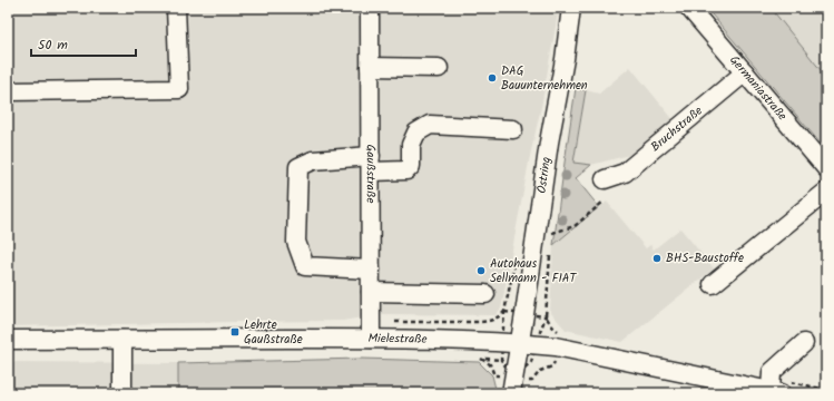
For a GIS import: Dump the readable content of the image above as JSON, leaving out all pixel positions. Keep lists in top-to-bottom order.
{
  "streets": {
    "street": [
      "Germaniastraße",
      "Bruchstraße",
      "Gaußstraße",
      "Ostring",
      "Mielestraße"
    ]
  },
  "crossings": [
    ["Germaniastraße", "Bruchstraße"],
    ["Gaußstraße", "Mielestraße"],
    ["Ostring", "Mielestraße"]
  ],
  "places": {
    "other": ["DAG Bauunternehmen", "BHS-Baustoffe", "Autohaus Sellmann - FIAT"],
    "transit": ["Lehrte Gaußstraße"]
  },
  "scale_bar": "50 m"
}
